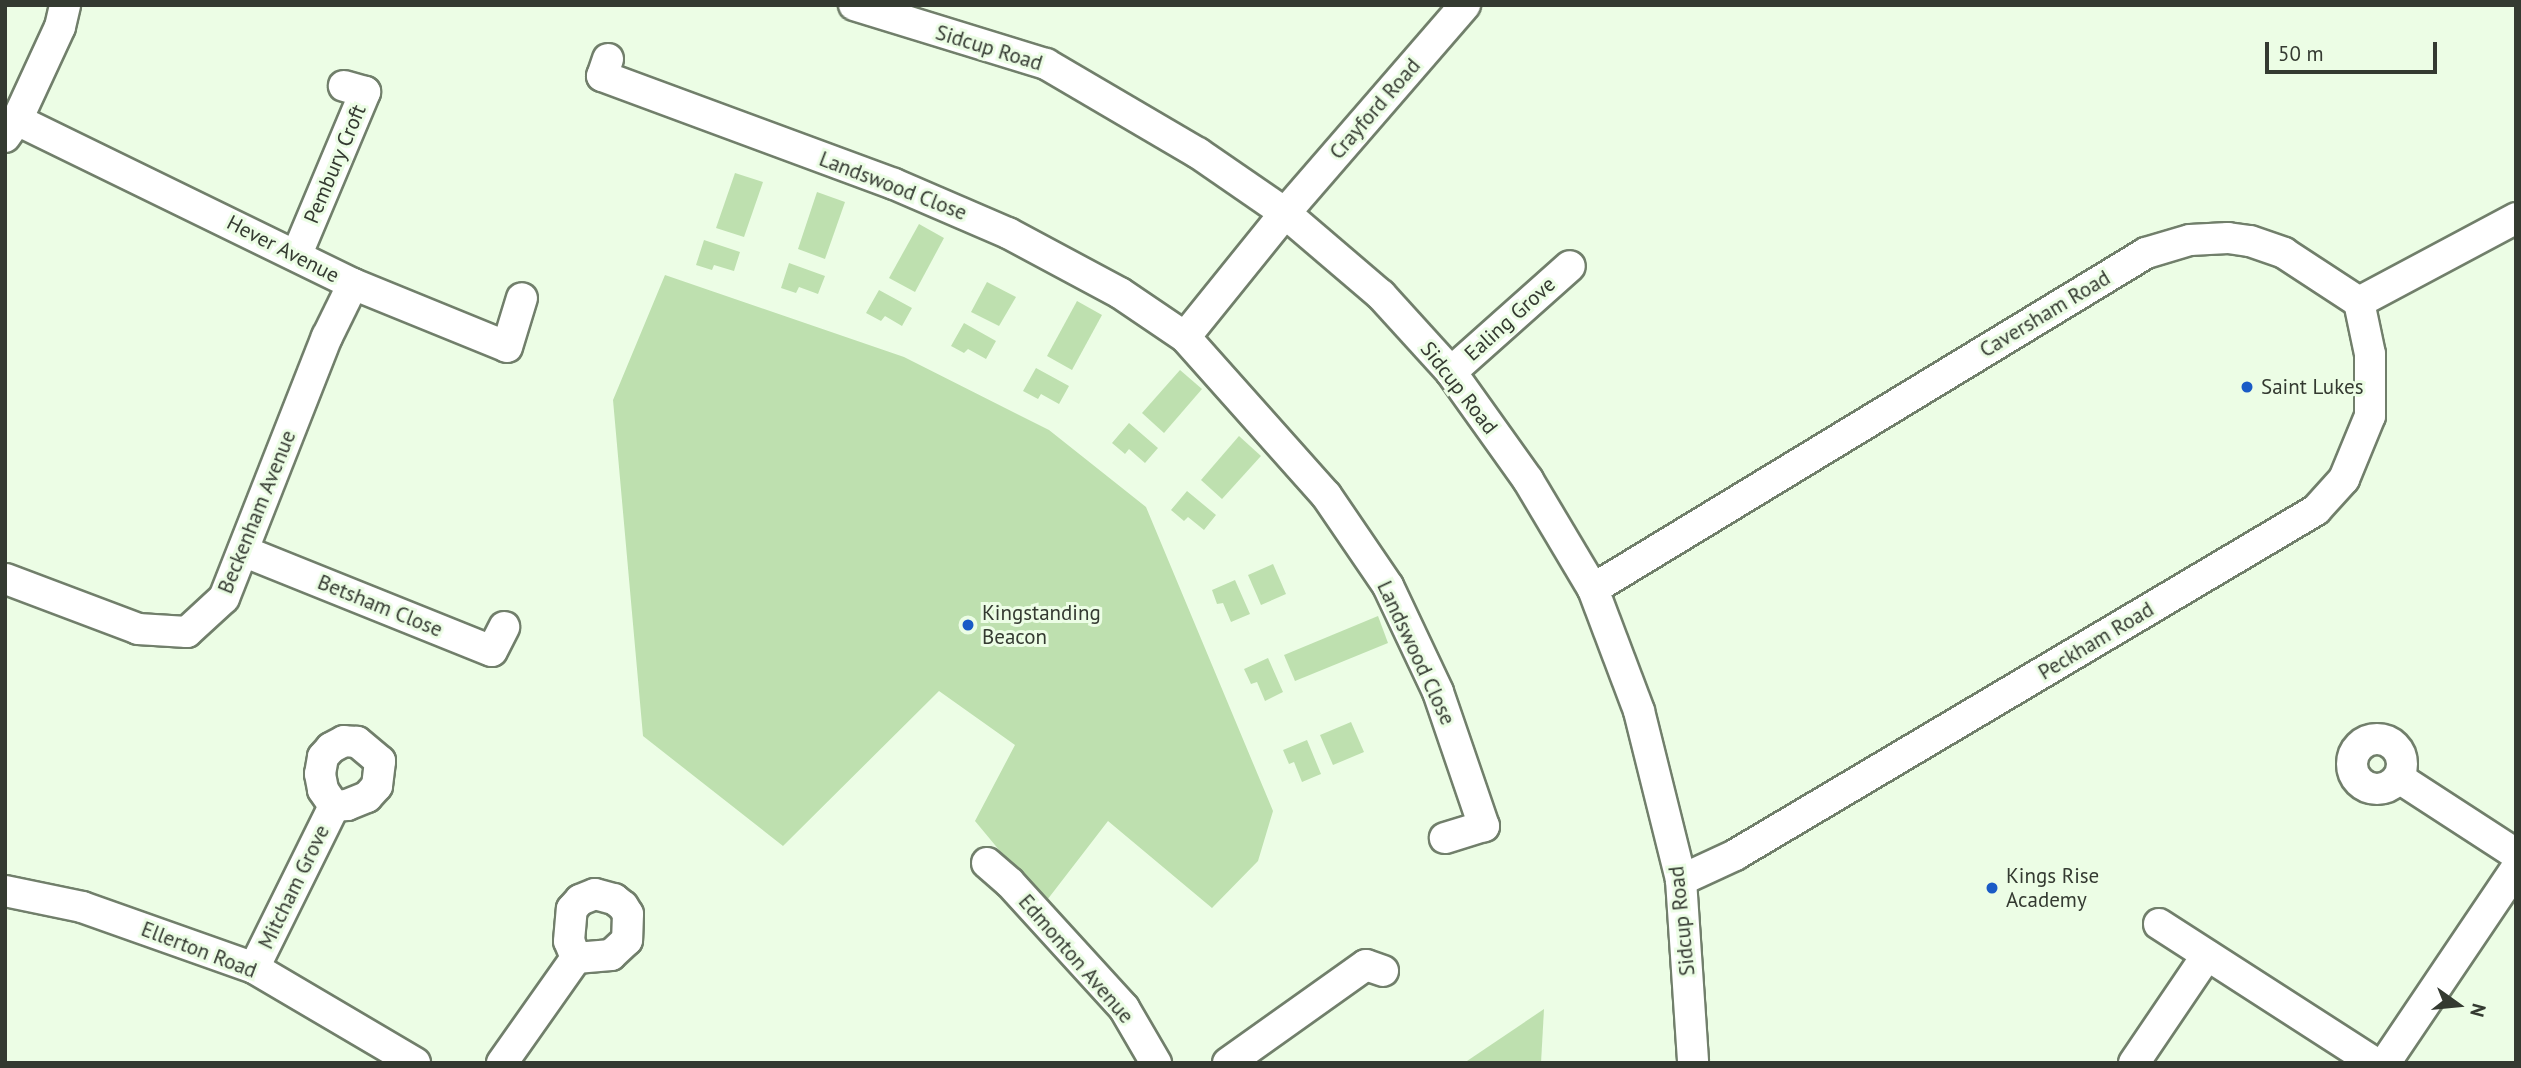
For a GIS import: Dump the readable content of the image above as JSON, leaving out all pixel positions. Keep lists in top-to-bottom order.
{
  "streets": {
    "street": [
      "Sidcup Road",
      "Crayford Road",
      "Pembury Croft",
      "Landswood Close",
      "Hever Avenue",
      "Caversham Road",
      "Ealing Grove",
      "Beckenham Avenue",
      "Betsham Close",
      "Peckham Road",
      "Mitcham Grove",
      "Ellerton Road",
      "Edmonton Avenue"
    ]
  },
  "crossings": [
    ["Sidcup Road", "Crayford Road"],
    ["Sidcup Road", "Caversham Road"],
    ["Sidcup Road", "Ealing Grove"],
    ["Sidcup Road", "Peckham Road"],
    ["Pembury Croft", "Hever Avenue"],
    ["Hever Avenue", "Beckenham Avenue"],
    ["Caversham Road", "Peckham Road"],
    ["Beckenham Avenue", "Betsham Close"],
    ["Mitcham Grove", "Ellerton Road"]
  ],
  "places": ["Saint Lukes", "Kingstanding Beacon", "Kings Rise Academy"],
  "scale_bar": "50 m",
  "north": "right"
}
